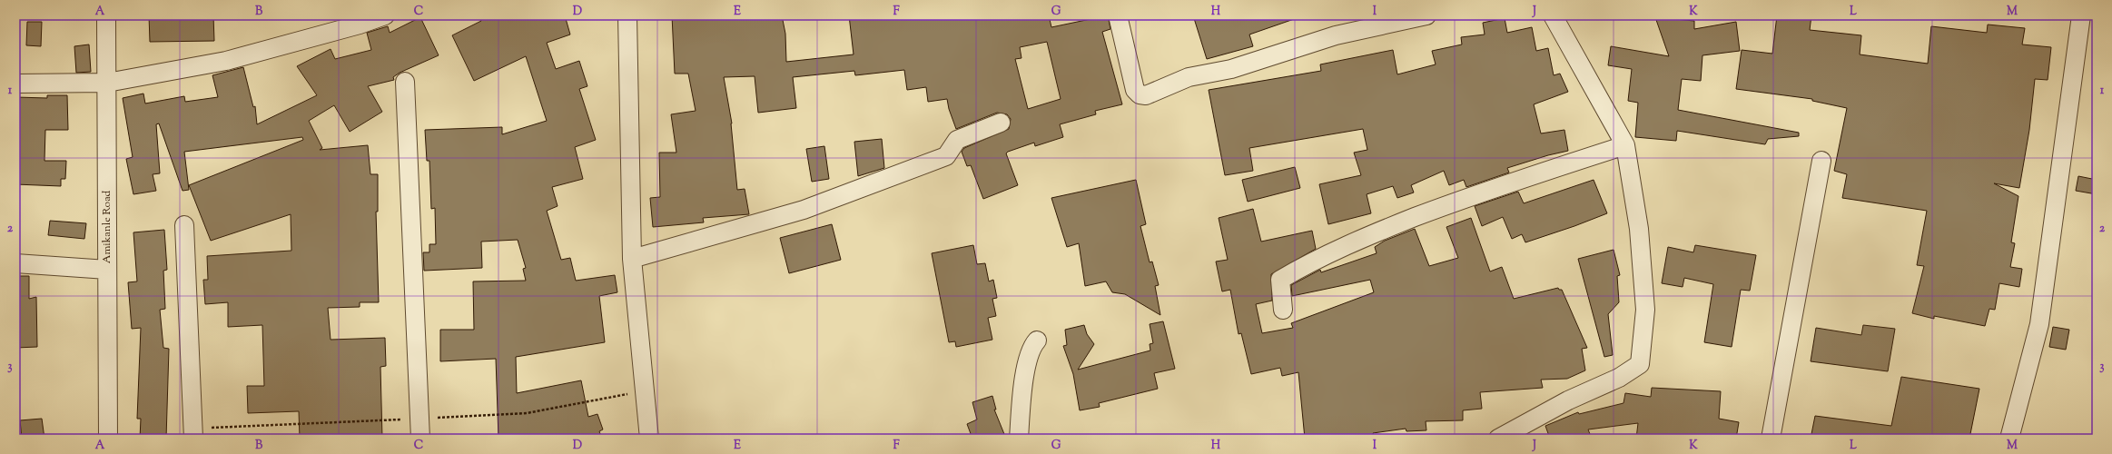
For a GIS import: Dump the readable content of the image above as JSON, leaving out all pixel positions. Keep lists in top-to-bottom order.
{
  "streets": {
    "street": ["Amikanle Road"]
  },
  "grid": {
    "columns": [
      "A",
      "B",
      "C",
      "D",
      "E",
      "F",
      "G",
      "H",
      "I",
      "J",
      "K",
      "L",
      "M"
    ],
    "rows": ["1", "2", "3"]
  }
}
